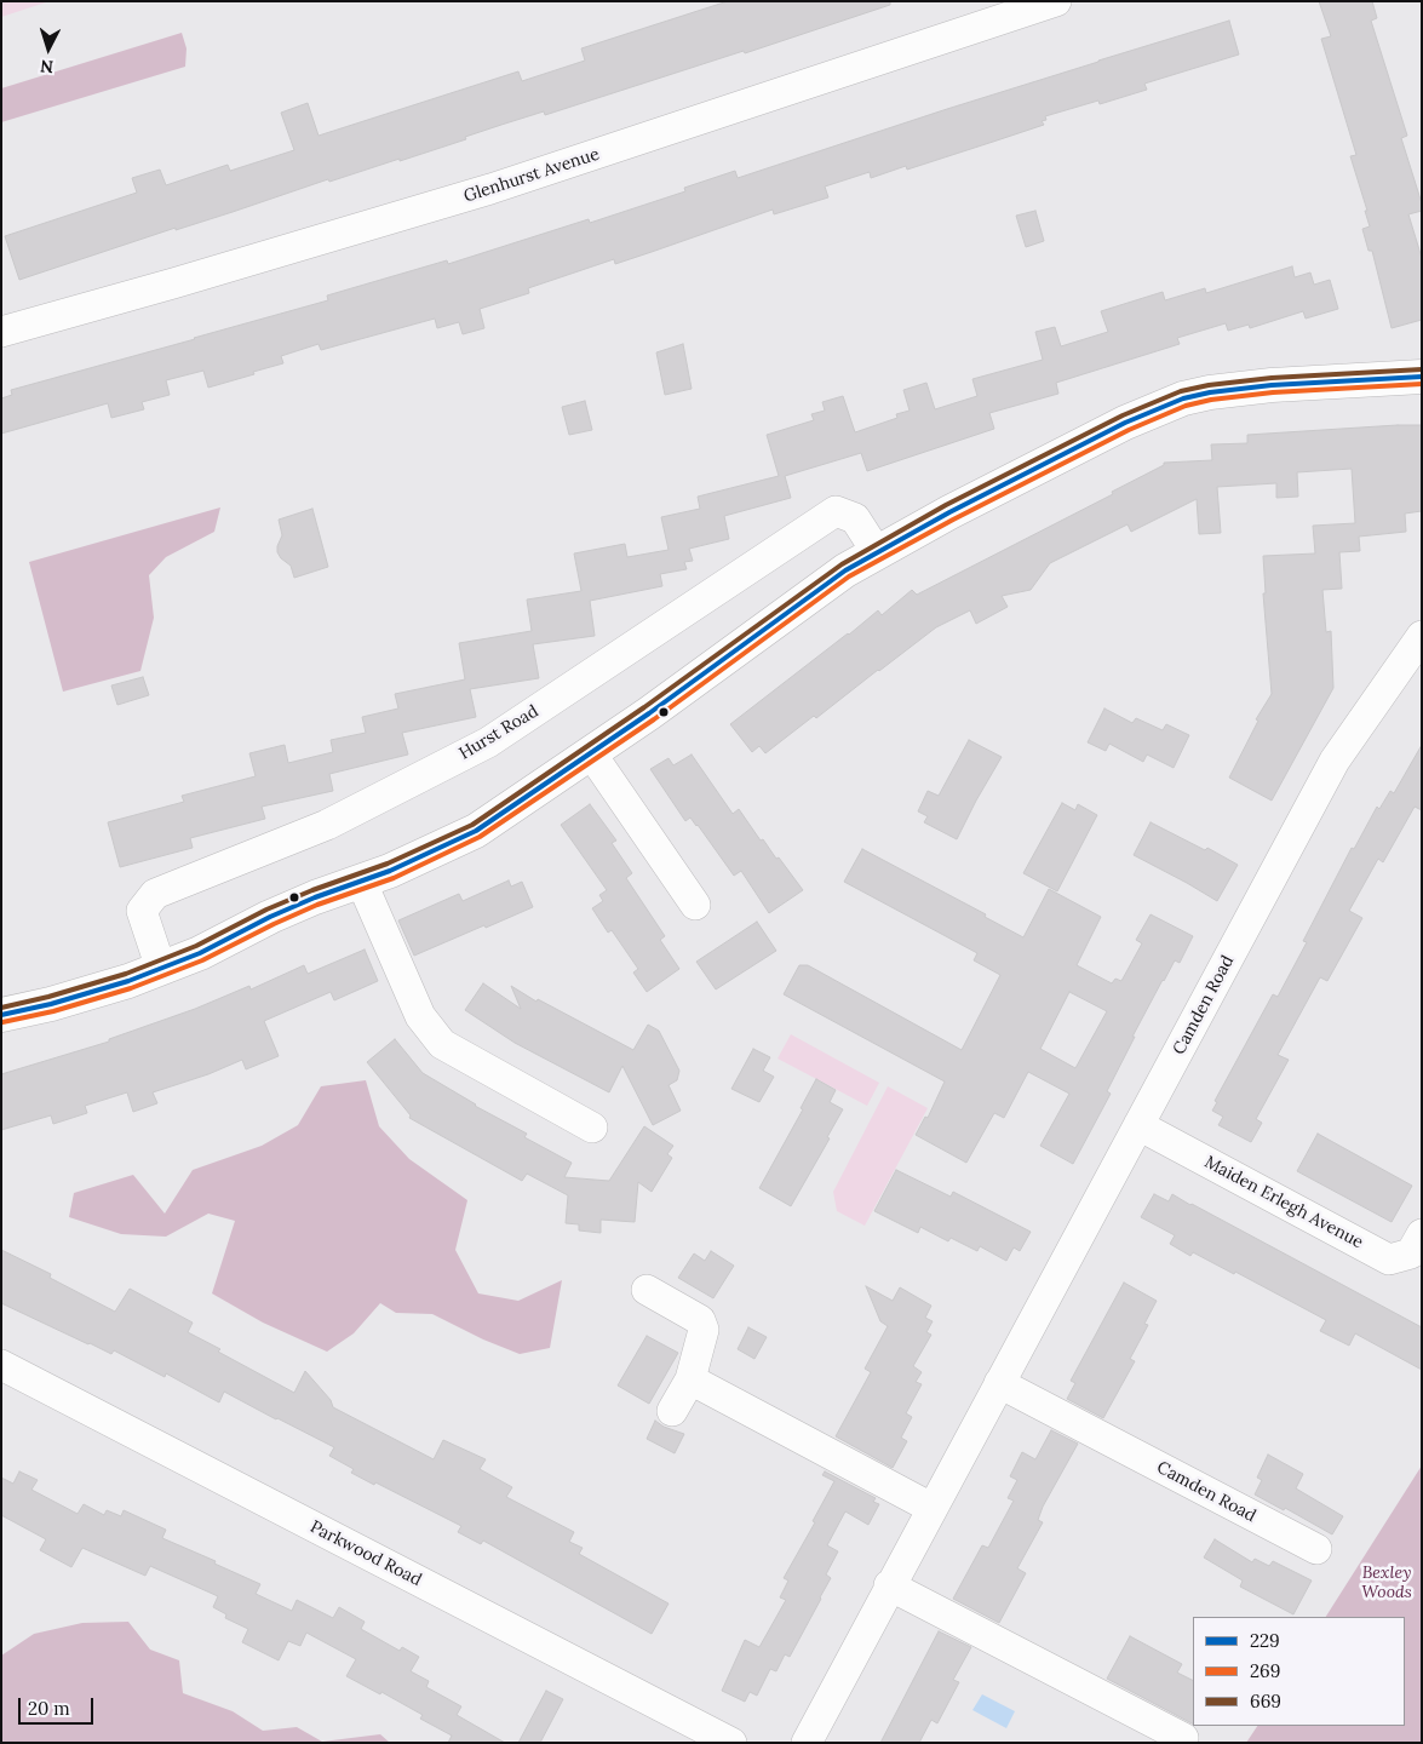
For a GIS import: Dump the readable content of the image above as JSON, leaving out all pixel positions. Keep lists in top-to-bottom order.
{
  "streets": {
    "street": [
      "Glenhurst Avenue",
      "Hurst Road",
      "Camden Road",
      "Maiden Erlegh Avenue",
      "Parkwood Road"
    ]
  },
  "crossings": [
    ["Camden Road", "Maiden Erlegh Avenue"]
  ],
  "parks": ["Bexley Woods"],
  "lines": ["transit line 669", "transit line 229", "transit line 269"],
  "legend": ["229", "269", "669"],
  "scale_bar": "20 m",
  "north": "bottom"
}
